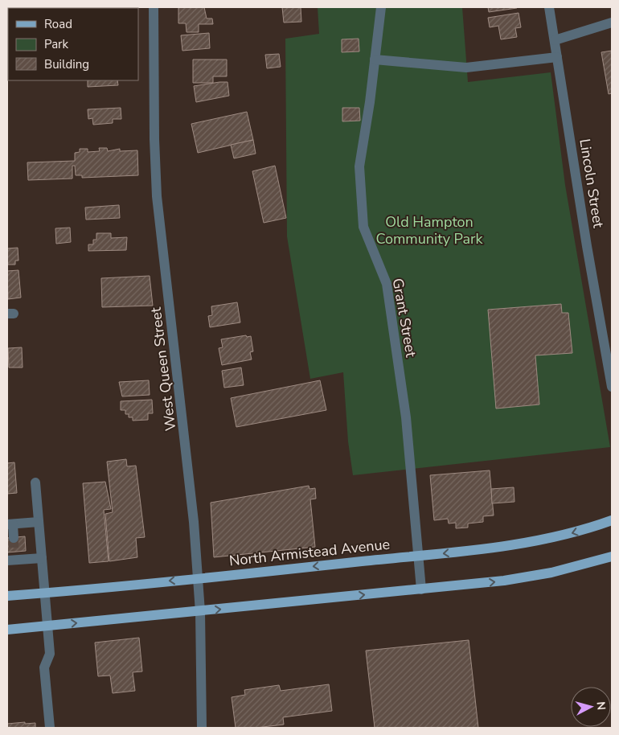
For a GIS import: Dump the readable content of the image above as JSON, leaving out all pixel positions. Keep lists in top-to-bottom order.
{
  "streets": {
    "main road": ["North Armistead Avenue"],
    "street": ["Lincoln Street", "Grant Street", "West Queen Street"]
  },
  "crossings": [
    ["Grant Street", "North Armistead Avenue"],
    ["West Queen Street", "North Armistead Avenue"]
  ],
  "parks": ["Old Hampton Community Park"],
  "legend": ["Road", "Park", "Building"],
  "north": "right"
}
